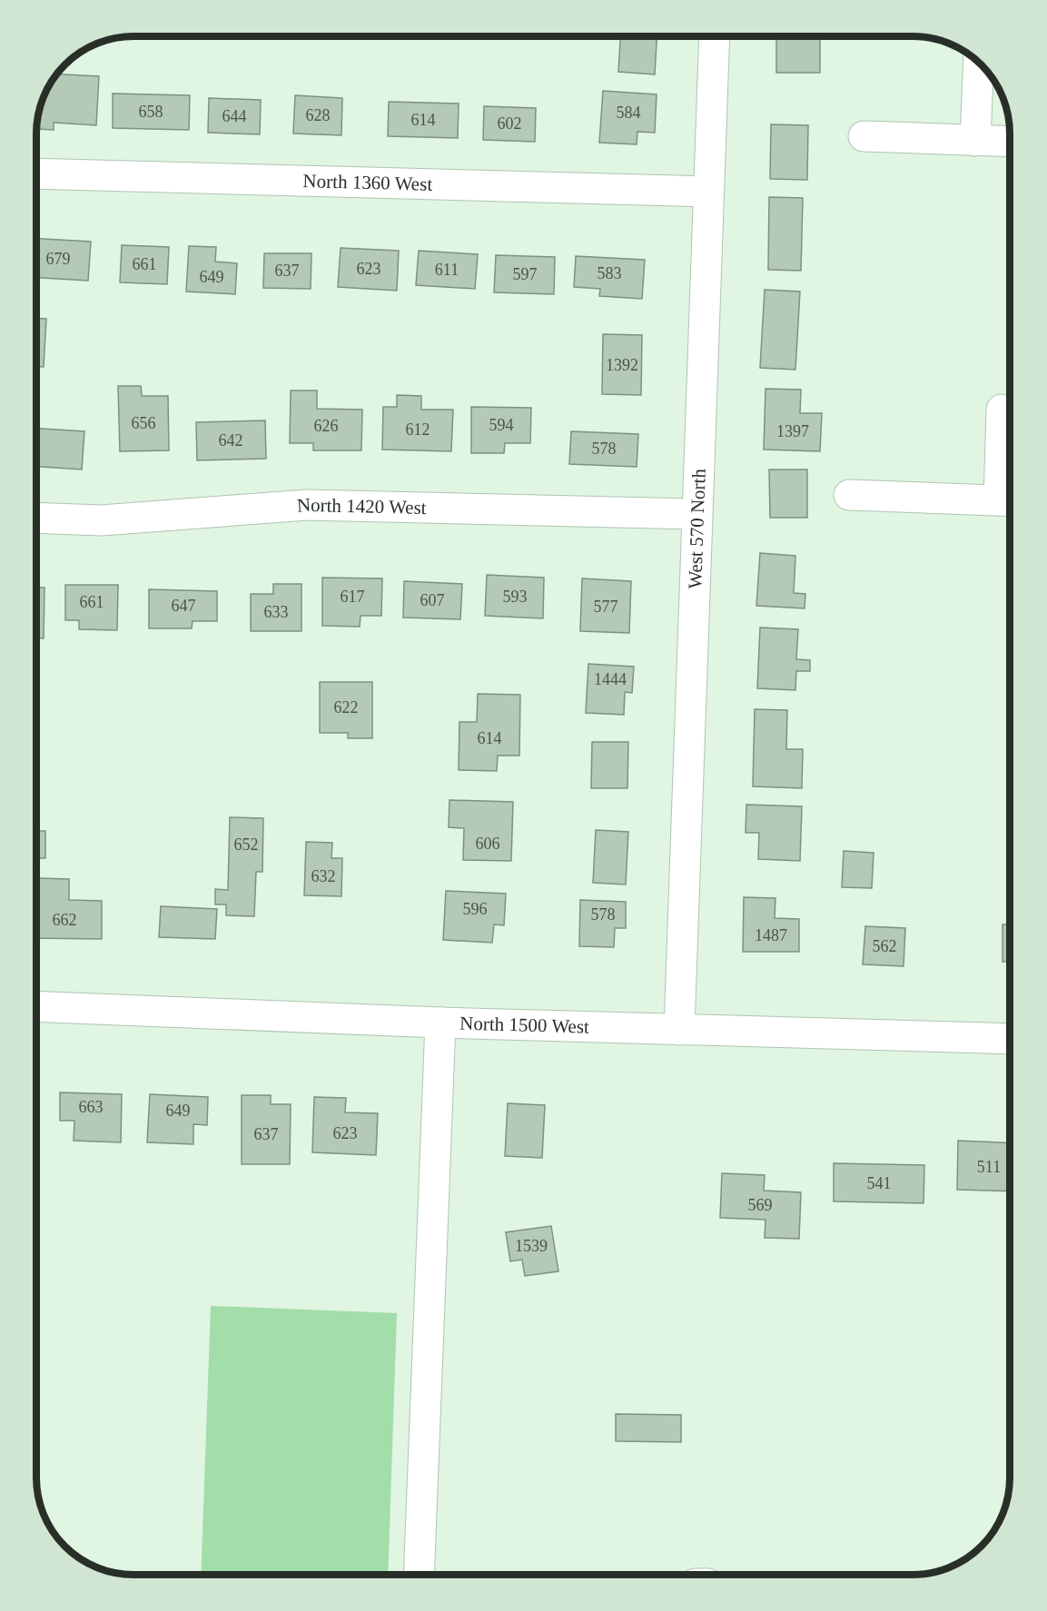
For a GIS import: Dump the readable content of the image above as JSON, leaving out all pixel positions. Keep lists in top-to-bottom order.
{
  "streets": {
    "street": [
      "North 1360 West",
      "North 1420 West",
      "West 570 North",
      "North 1500 West"
    ]
  },
  "crossings": [
    ["North 1360 West", "West 570 North"],
    ["North 1420 West", "West 570 North"],
    ["West 570 North", "North 1500 West"]
  ],
  "house_numbers": [
    "658",
    "584",
    "628",
    "644",
    "614",
    "602",
    "679",
    "661",
    "623",
    "611",
    "637",
    "583",
    "597",
    "649",
    "1392",
    "656",
    "594",
    "626",
    "612",
    "1397",
    "642",
    "578",
    "617",
    "593",
    "607",
    "661",
    "647",
    "577",
    "633",
    "1444",
    "622",
    "614",
    "606",
    "652",
    "632",
    "596",
    "578",
    "662",
    "1487",
    "562",
    "663",
    "649",
    "623",
    "637",
    "511",
    "541",
    "569",
    "1539"
  ]
}
